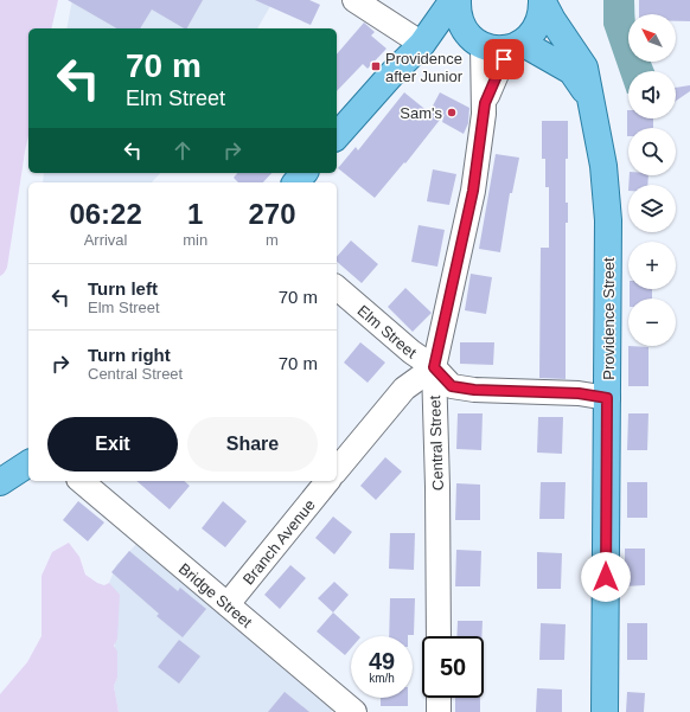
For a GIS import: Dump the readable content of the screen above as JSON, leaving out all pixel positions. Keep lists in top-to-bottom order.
{
  "streets": {
    "main road": ["Providence Street"],
    "street": [
      "Elm Street",
      "Central Street",
      "Branch Avenue",
      "Bridge Street"
    ]
  },
  "crossings": [
    ["Providence Street", "Elm Street"],
    ["Elm Street", "Central Street"],
    ["Branch Avenue", "Bridge Street"]
  ],
  "places": {
    "transit": ["Providence after Junior"],
    "other": ["Sam's"]
  },
  "north": "top left",
  "page": {
    "map_buttons": ["+", "−"],
    "turn": ["70 m", "Elm Street"],
    "eta": [
      "06:22",
      "Arrival",
      "1",
      "min",
      "270",
      "m"
    ],
    "list": [
      {
        "name": "Turn left",
        "note": "Elm Street",
        "value": "70 m"
      },
      {
        "name": "Turn right",
        "note": "Central Street",
        "value": "70 m"
      }
    ],
    "buttons": ["Exit", "Share"],
    "speed": "49 km/h",
    "limit": "50"
  }
}
